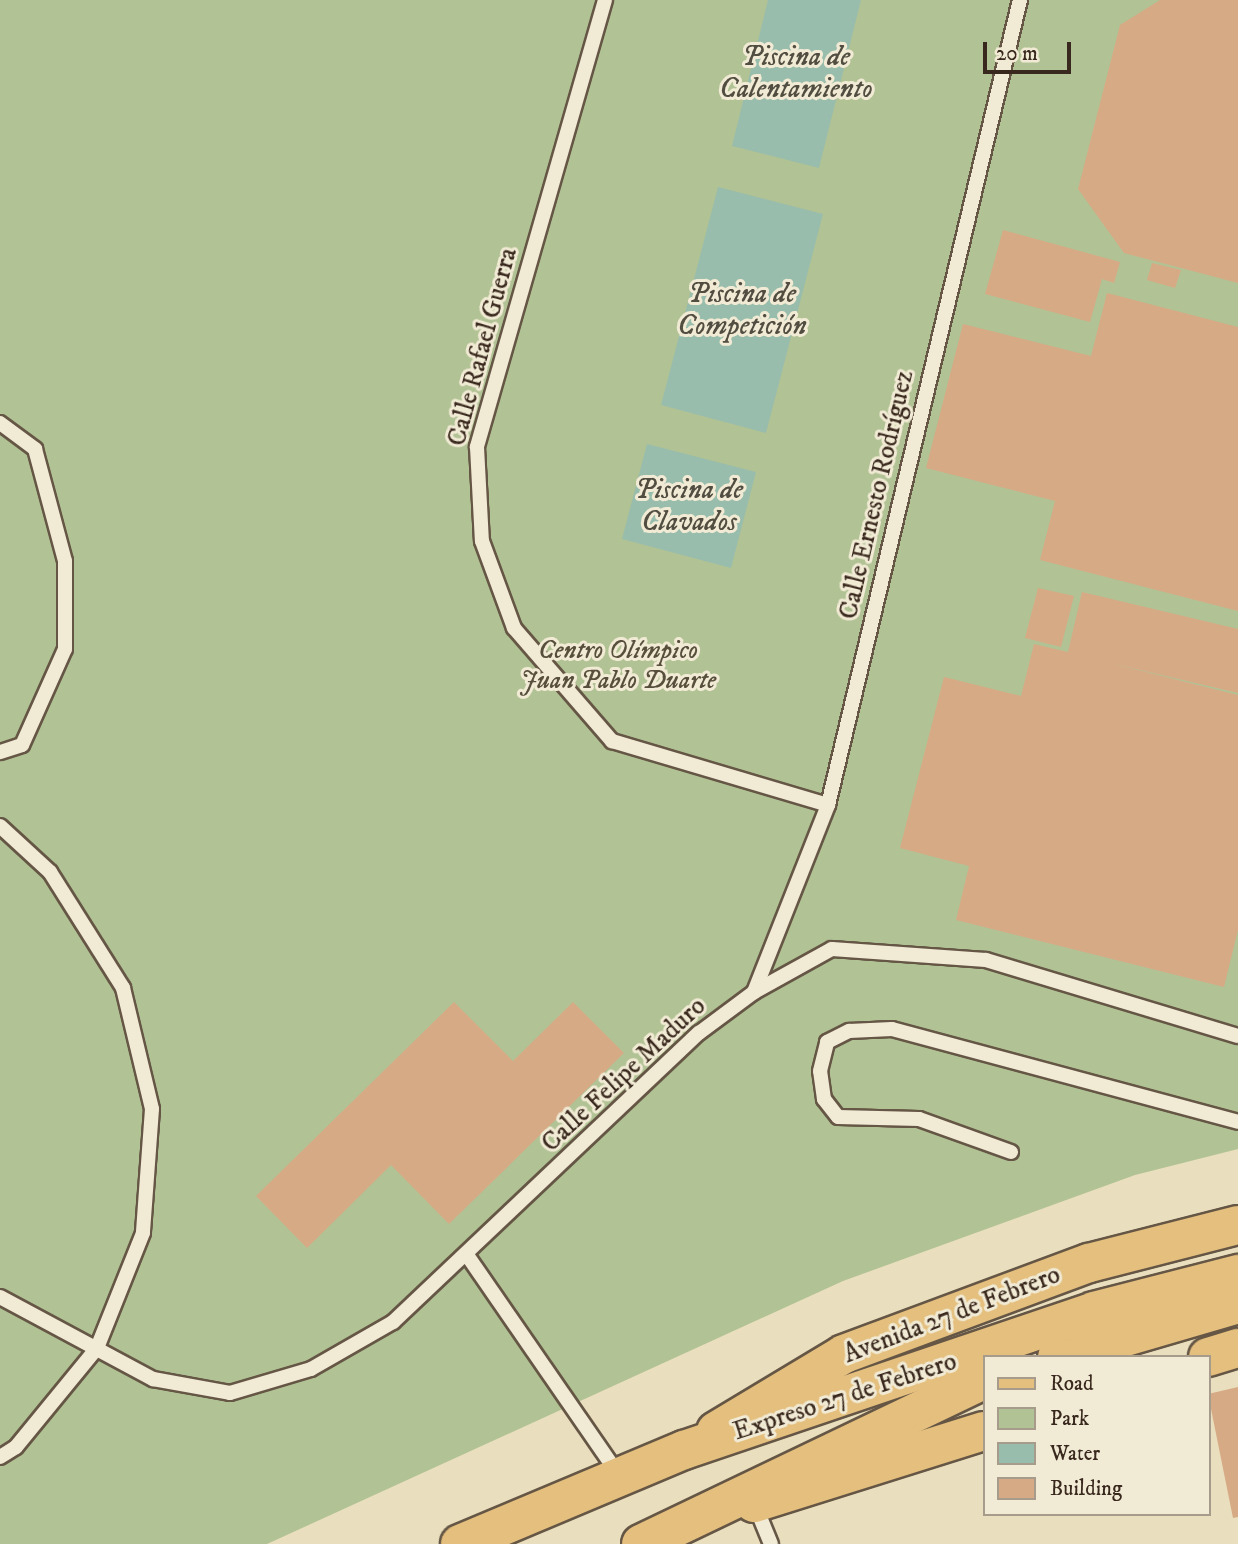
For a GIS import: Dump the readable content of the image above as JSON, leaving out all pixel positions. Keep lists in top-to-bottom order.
{
  "streets": {
    "main road": ["Avenida 27 de Febrero", "Expreso 27 de Febrero"],
    "lane": ["Calle Rafael Guerra", "Calle Ernesto Rodríguez", "Calle Felipe Maduro"]
  },
  "crossings": [
    ["Calle Rafael Guerra", "Calle Ernesto Rodríguez"],
    ["Calle Ernesto Rodríguez", "Calle Felipe Maduro"],
    ["Avenida 27 de Febrero", "Expreso 27 de Febrero"]
  ],
  "water": ["Piscina de Calentamiento", "Piscina de Competición", "Piscina de Clavados"],
  "parks": ["Centro Olímpico Juan Pablo Duarte"],
  "legend": [
    "Road",
    "Park",
    "Water",
    "Building"
  ],
  "scale_bar": "20 m"
}
